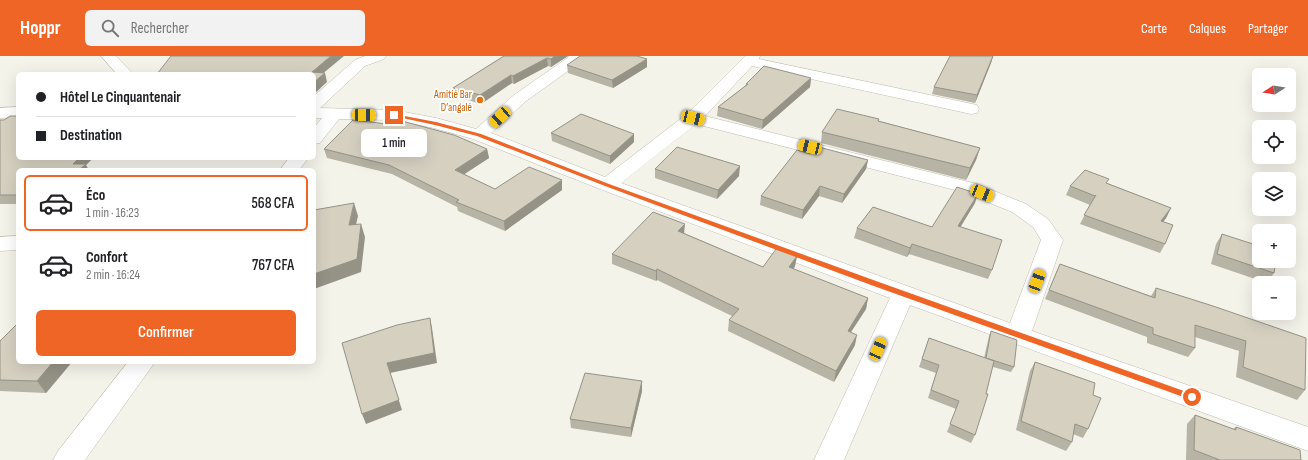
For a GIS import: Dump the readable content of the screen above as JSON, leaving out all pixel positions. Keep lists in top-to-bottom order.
{
  "places": ["Amitié Bar D’angalé"],
  "north": "left",
  "page": {
    "header": "Hoppr",
    "search": "Rechercher",
    "nav": ["Carte", "Calques", "Partager"],
    "map_buttons": ["+", "−"],
    "banner": ["Hôtel Le Cinquantenair", "Destination"],
    "bubble": "1 min",
    "list": [
      {
        "name": "Éco",
        "note": "1 min · 16:23",
        "value": "568 CFA"
      },
      {
        "name": "Confort",
        "note": "2 min · 16:24",
        "value": "767 CFA"
      }
    ],
    "buttons": "Confirmer"
  }
}
